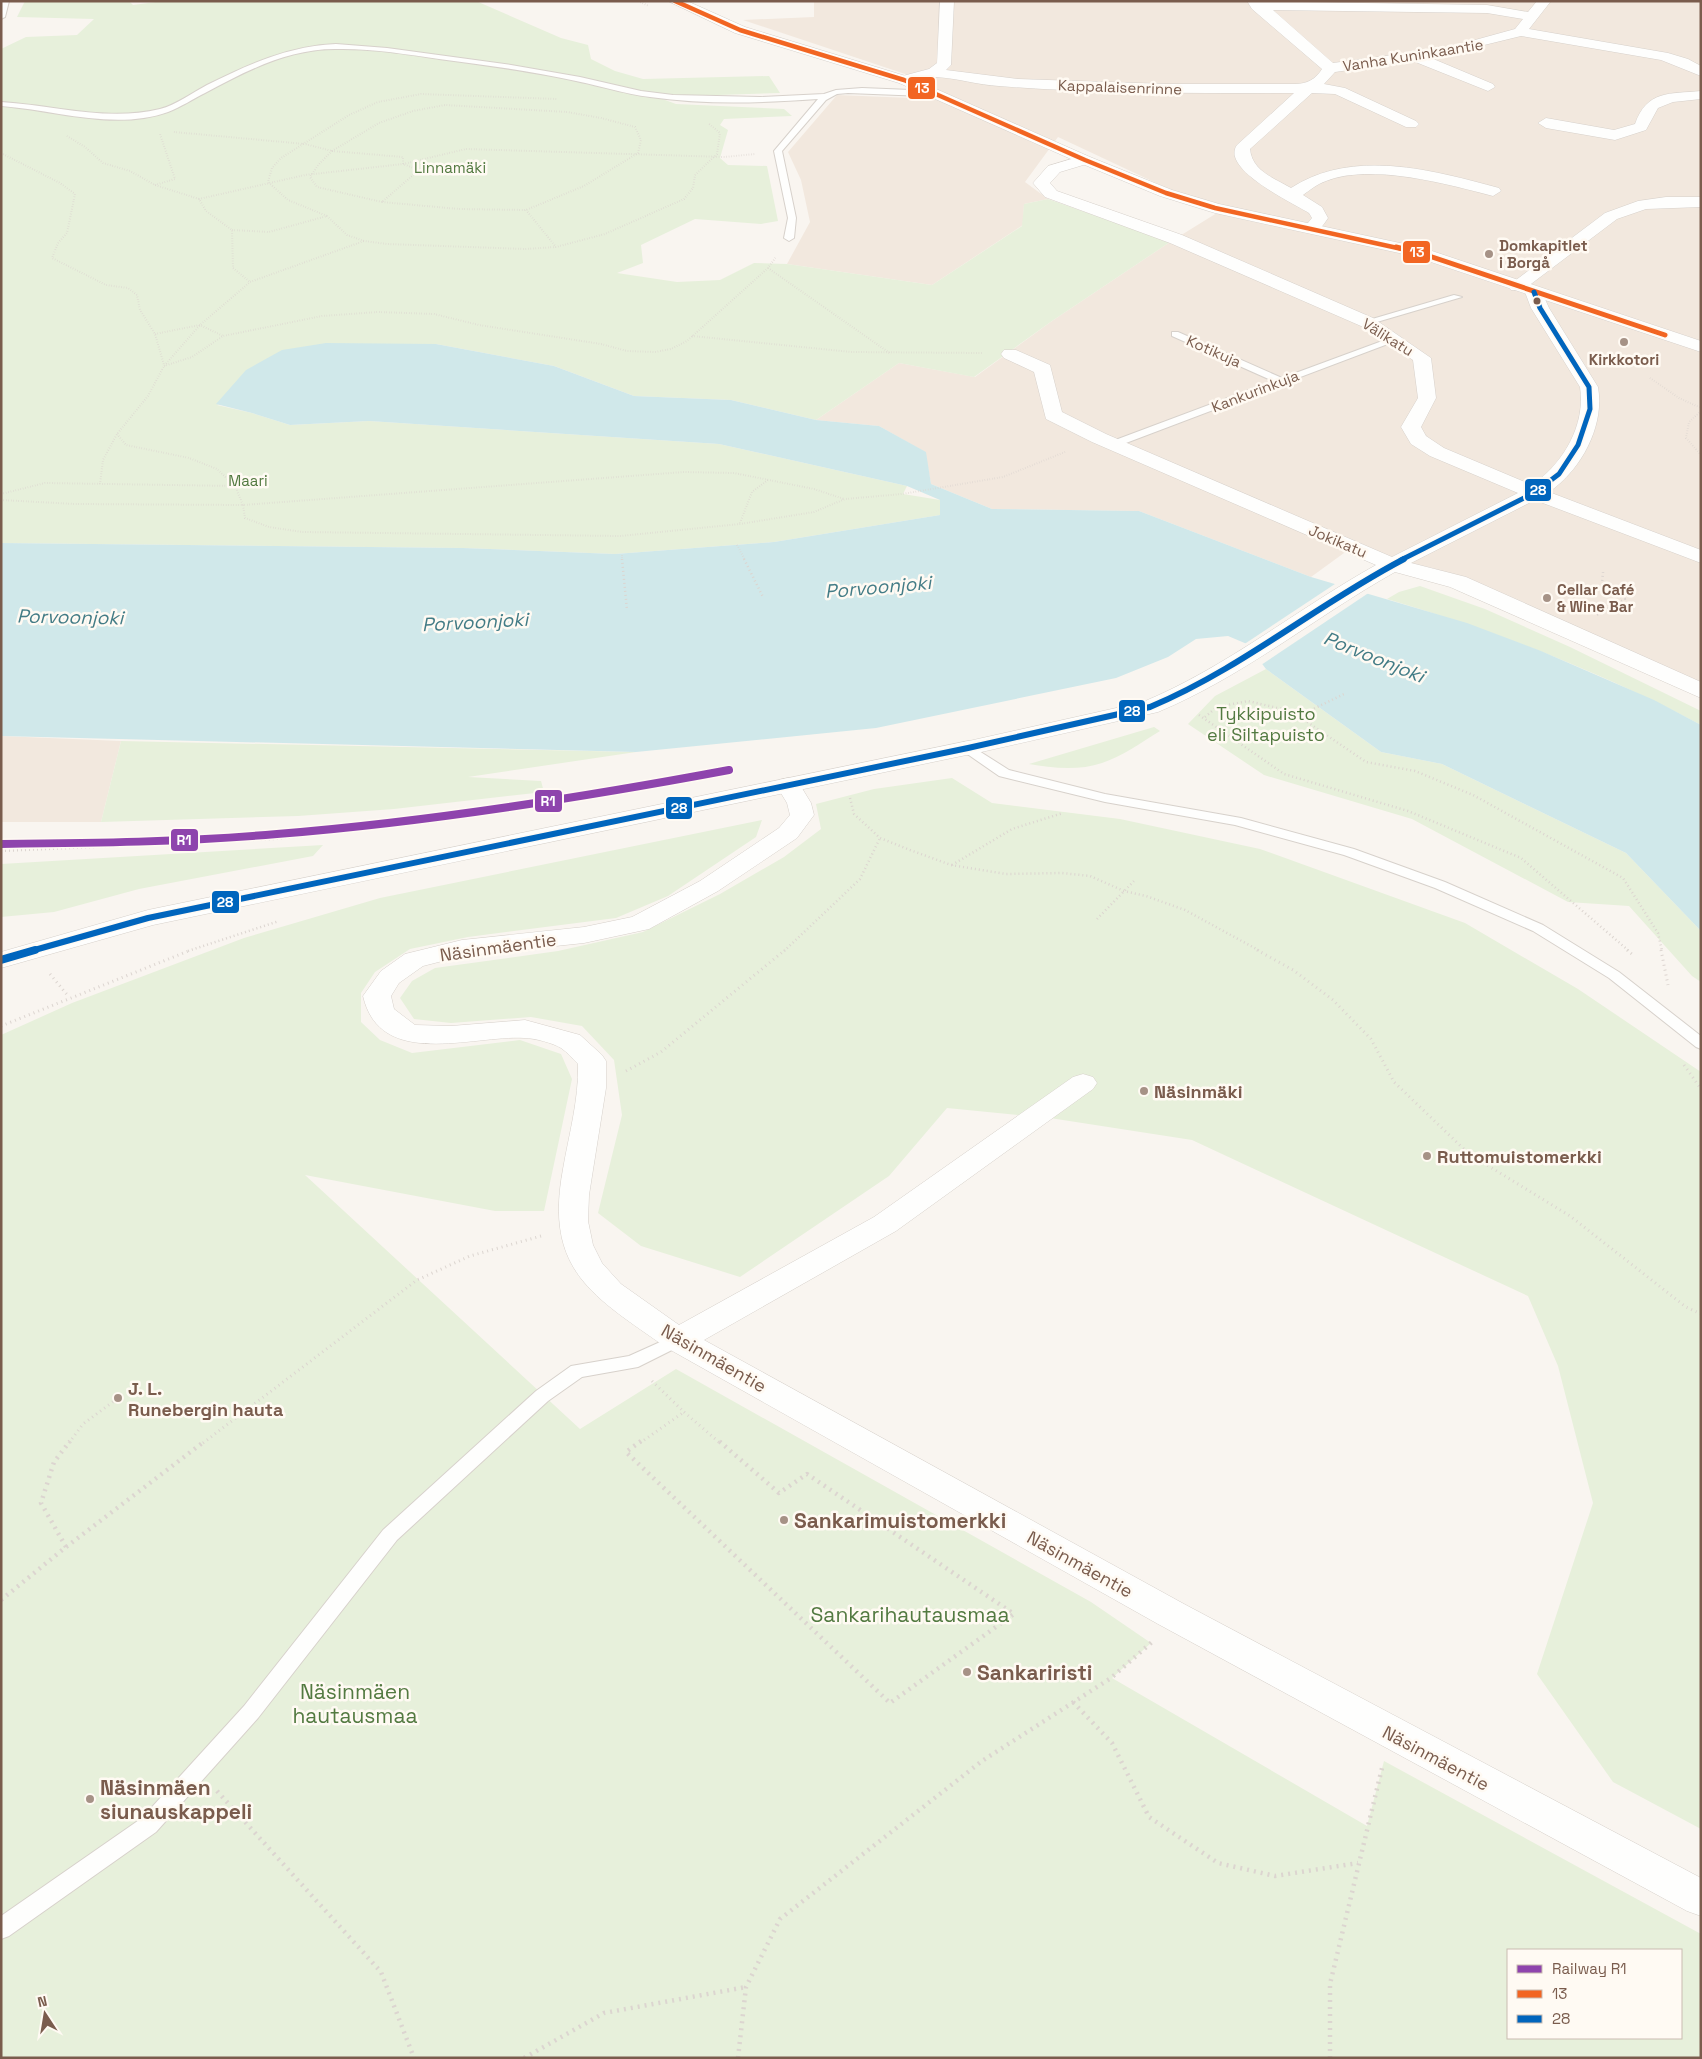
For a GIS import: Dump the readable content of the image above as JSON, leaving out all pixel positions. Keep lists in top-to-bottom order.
{
  "streets": {
    "street": [
      "Vanha Kuninkaantie",
      "Kappalaisenrinne",
      "Välikatu",
      "Jokikatu",
      "Näsinmäentie"
    ],
    "lane": ["Kotikuja", "Kankurinkuja"]
  },
  "crossings": [
    ["Vanha Kuninkaantie", "Kappalaisenrinne"],
    ["Välikatu", "Kankurinkuja"],
    ["Kotikuja", "Kankurinkuja"],
    ["Kankurinkuja", "Jokikatu"]
  ],
  "water": ["Porvoonjoki"],
  "parks": [
    "Linnamäki",
    "Maari",
    "Tykkipuisto eli Siltapuisto",
    "Sankarihautausmaa",
    "Näsinmäen hautausmaa"
  ],
  "places": [
    "Domkapitlet i Borgå",
    "Kirkkotori",
    "Cellar Café & Wine Bar",
    "Näsinmäki",
    "Ruttomuistomerkki",
    "J. L. Runebergin hauta",
    "Sankarimuistomerkki",
    "Sankariristi",
    "Näsinmäen siunauskappeli"
  ],
  "lines": ["transit line 13", "transit line 28", "rail line R1"],
  "legend": ["Railway R1", "13", "28"],
  "north": "top"
}
